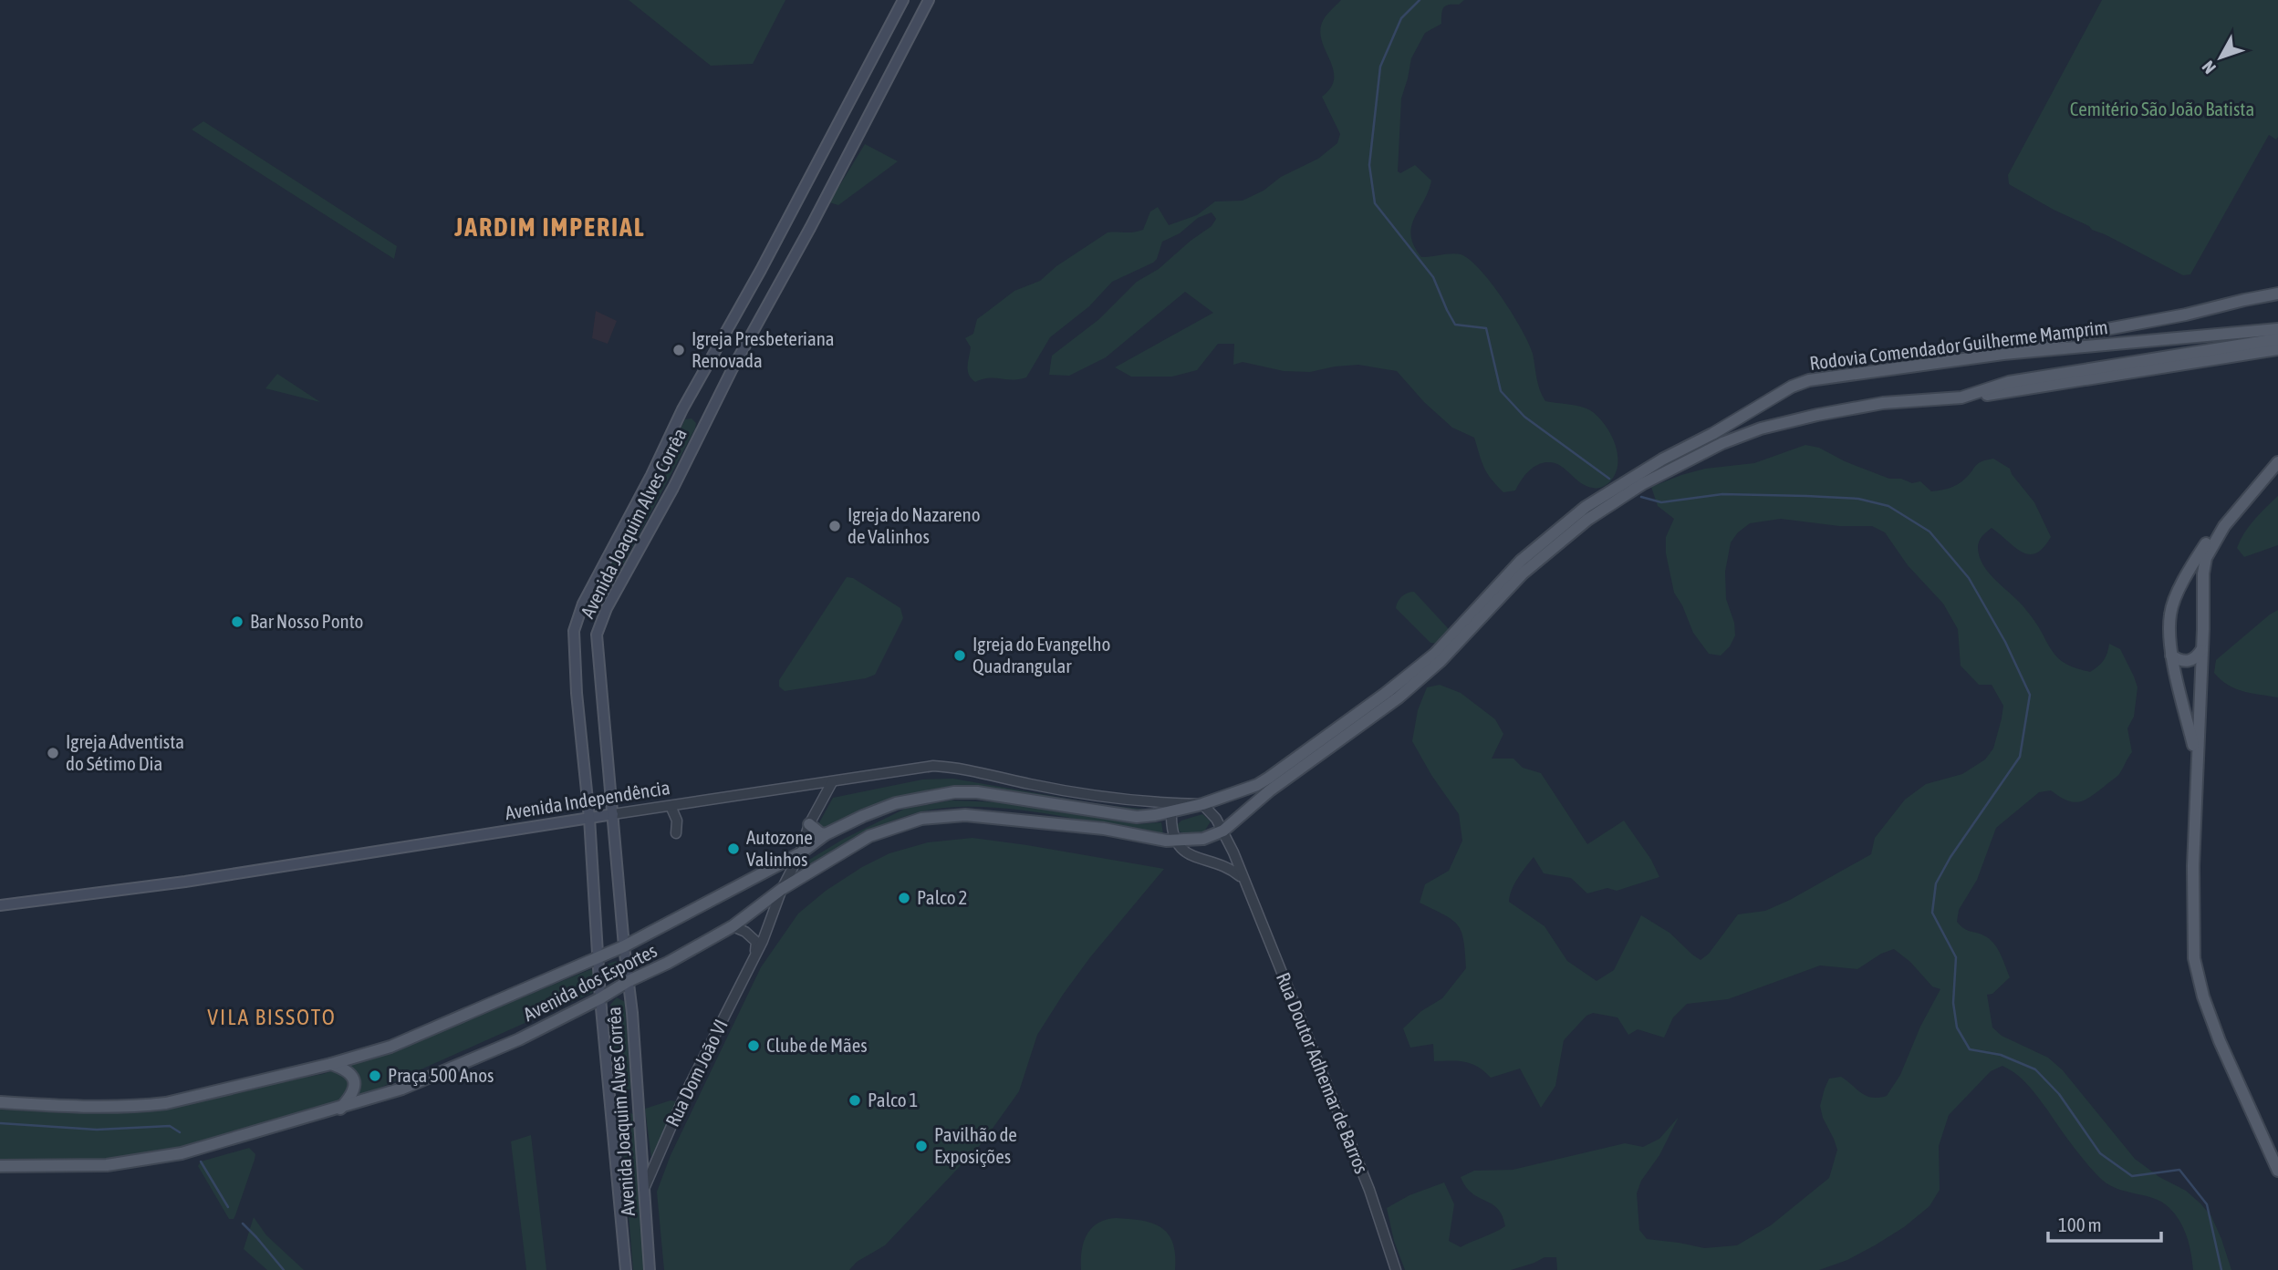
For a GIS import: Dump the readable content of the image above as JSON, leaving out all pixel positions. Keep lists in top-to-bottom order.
{
  "streets": {
    "main road": [
      "Rodovia Comendador Guilherme Mamprim",
      "Avenida Joaquim Alves Corrêa",
      "Avenida Independência",
      "Avenida dos Esportes"
    ],
    "street": ["Rua Dom João VI", "Rua Doutor Adhemar de Barros"]
  },
  "crossings": [
    ["Rodovia Comendador Guilherme Mamprim", "Avenida Independência"],
    ["Rodovia Comendador Guilherme Mamprim", "Avenida dos Esportes"],
    ["Rodovia Comendador Guilherme Mamprim", "Rua Doutor Adhemar de Barros"],
    ["Avenida Joaquim Alves Corrêa", "Avenida Independência"],
    ["Avenida Joaquim Alves Corrêa", "Avenida dos Esportes"],
    ["Avenida Joaquim Alves Corrêa", "Rua Dom João VI"],
    ["Avenida Independência", "Avenida dos Esportes"],
    ["Avenida Independência", "Rua Dom João VI"],
    ["Avenida dos Esportes", "Rua Dom João VI"]
  ],
  "districts": ["JARDIM IMPERIAL", "VILA BISSOTO"],
  "parks": ["Cemitério São João Batista"],
  "places": [
    "Igreja Presbeteriana Renovada",
    "Igreja do Nazareno de Valinhos",
    "Bar Nosso Ponto",
    "Igreja do Evangelho Quadrangular",
    "Igreja Adventista do Sétimo Dia",
    "Autozone Valinhos",
    "Palco 2",
    "Clube de Mães",
    "Praça 500 Anos",
    "Palco 1",
    "Pavilhão de Exposições"
  ],
  "scale_bar": "100 m",
  "north": "bottom left"
}
